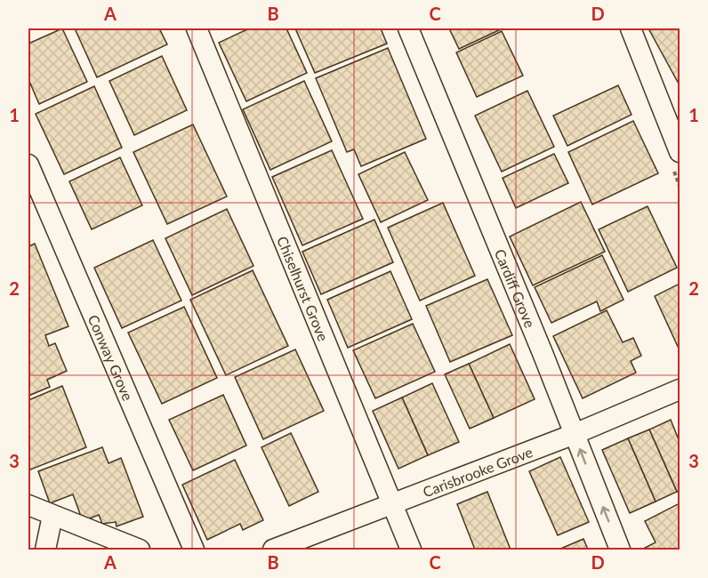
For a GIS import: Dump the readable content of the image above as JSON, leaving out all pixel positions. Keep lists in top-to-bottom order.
{
  "streets": {
    "street": [
      "Cardiff Grove",
      "Chiselhurst Grove",
      "Conway Grove",
      "Carisbrooke Grove"
    ]
  },
  "crossings": [
    ["Cardiff Grove", "Carisbrooke Grove"],
    ["Chiselhurst Grove", "Carisbrooke Grove"]
  ],
  "grid": {
    "columns": [
      "A",
      "B",
      "C",
      "D"
    ],
    "rows": ["1", "2", "3"]
  }
}
